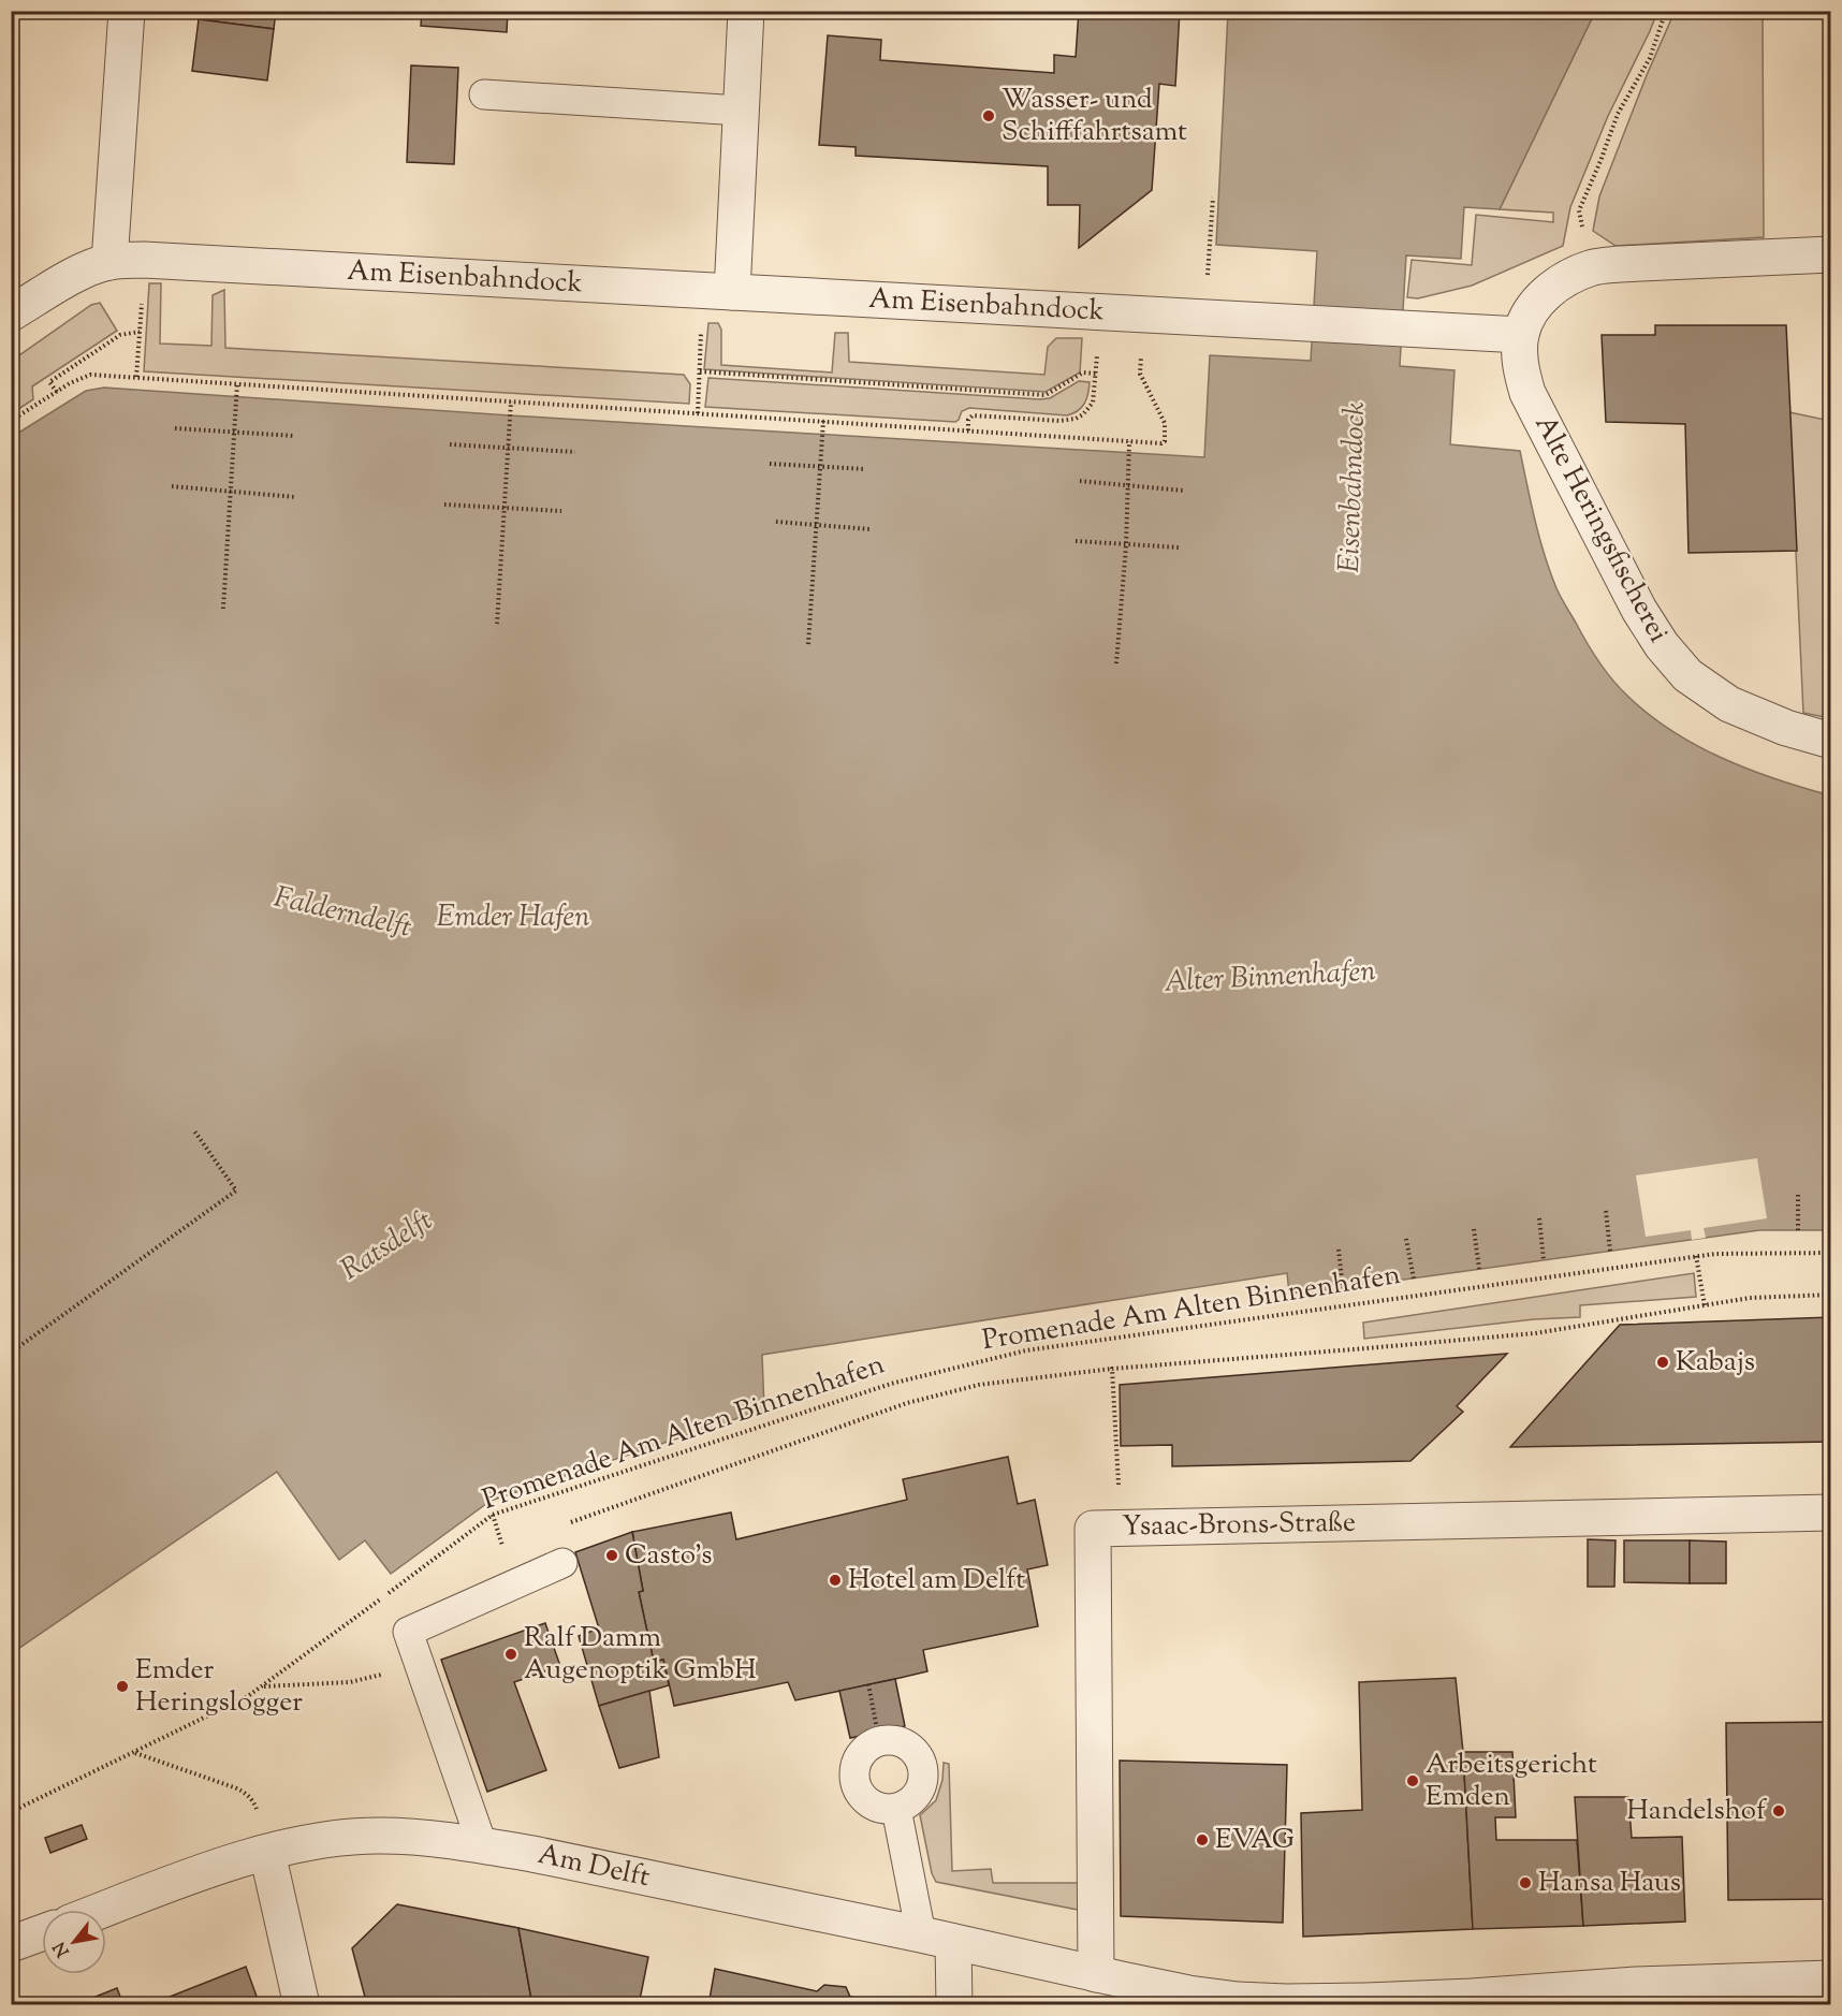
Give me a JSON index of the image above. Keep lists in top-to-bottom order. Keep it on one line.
{"streets":{"street":["Am Eisenbahndock","Alte Heringsfischerei","Ysaac-Brons-Straße","Am Delft"],"path":["Promenade Am Alten Binnenhafen"]},"crossings":[["Am Eisenbahndock","Alte Heringsfischerei"],["Ysaac-Brons-Straße","Am Delft"]],"water":["Eisenbahndock","Falderndelft","Emder Hafen","Alter Binnenhafen","Ratsdelft"],"places":["Wasser- und Schifffahrtsamt","Kabajs","Casto's","Hotel am Delft","Ralf Damm Augenoptik GmbH","Emder Heringslogger","Arbeitsgericht Emden","Handelshof","EVAG","Hansa Haus"],"north":"bottom left"}
